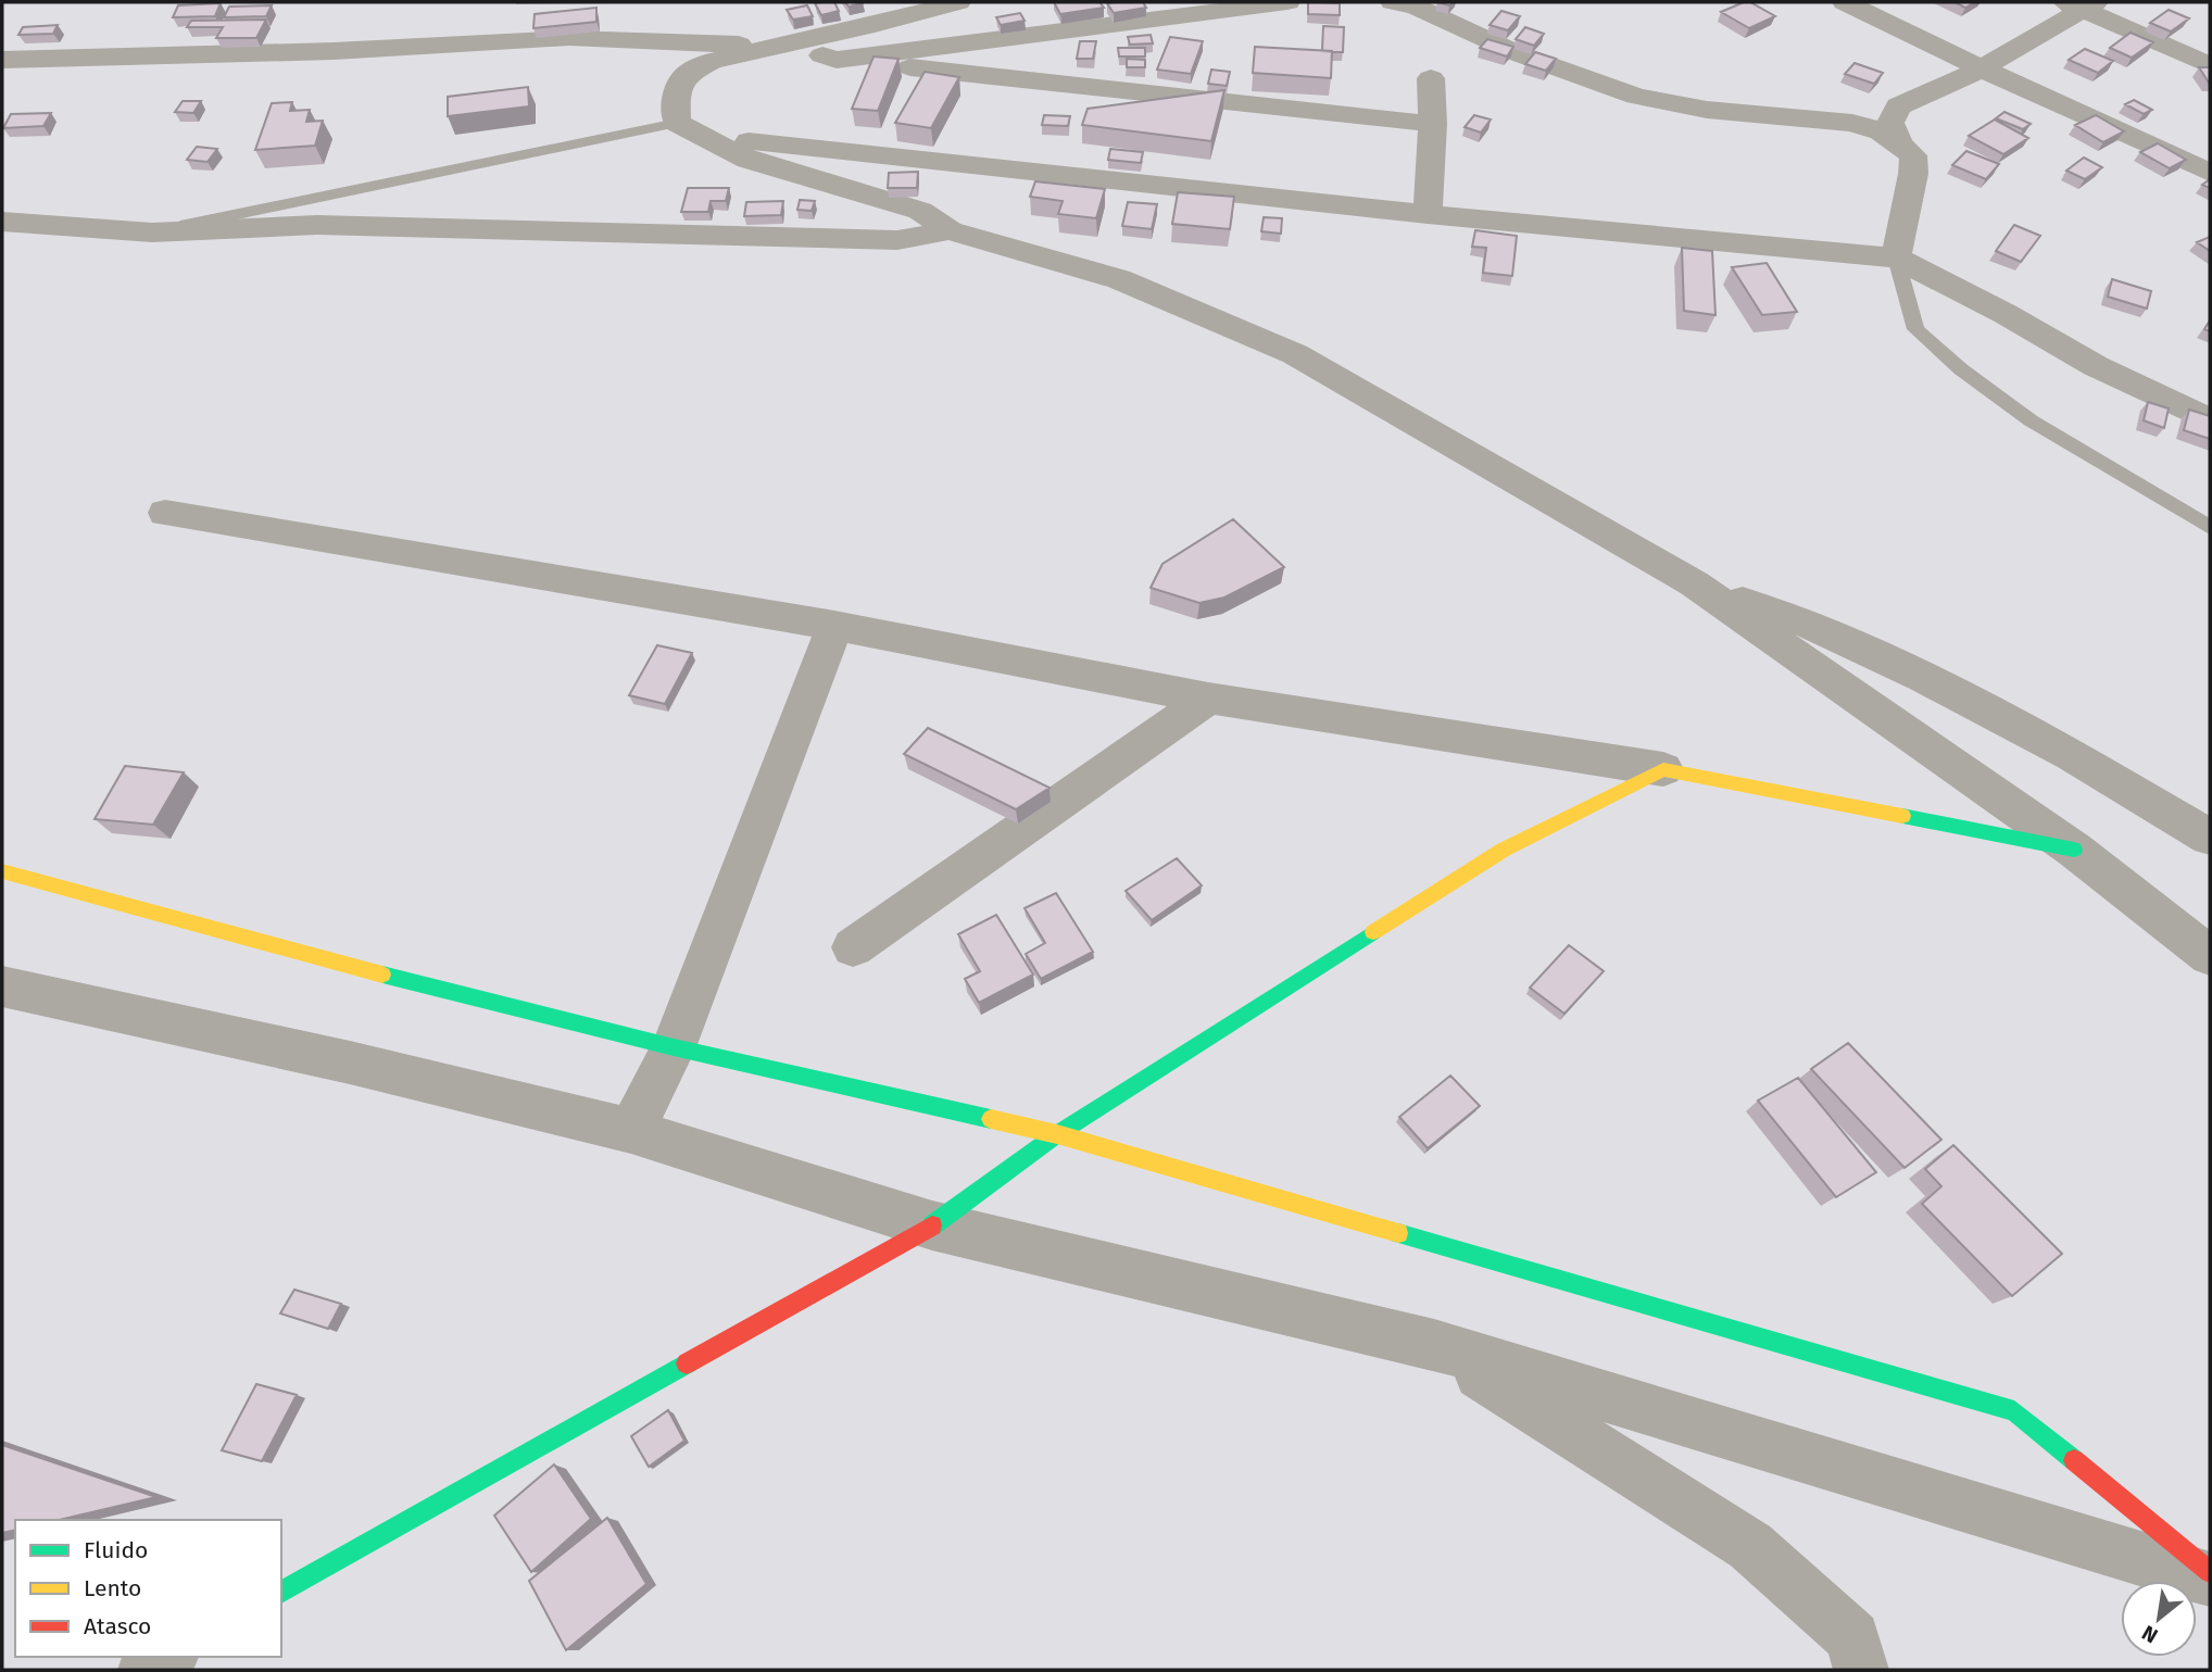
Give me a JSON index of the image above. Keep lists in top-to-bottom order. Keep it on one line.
{"legend":["Fluido","Lento","Atasco"],"north":"bottom left"}
